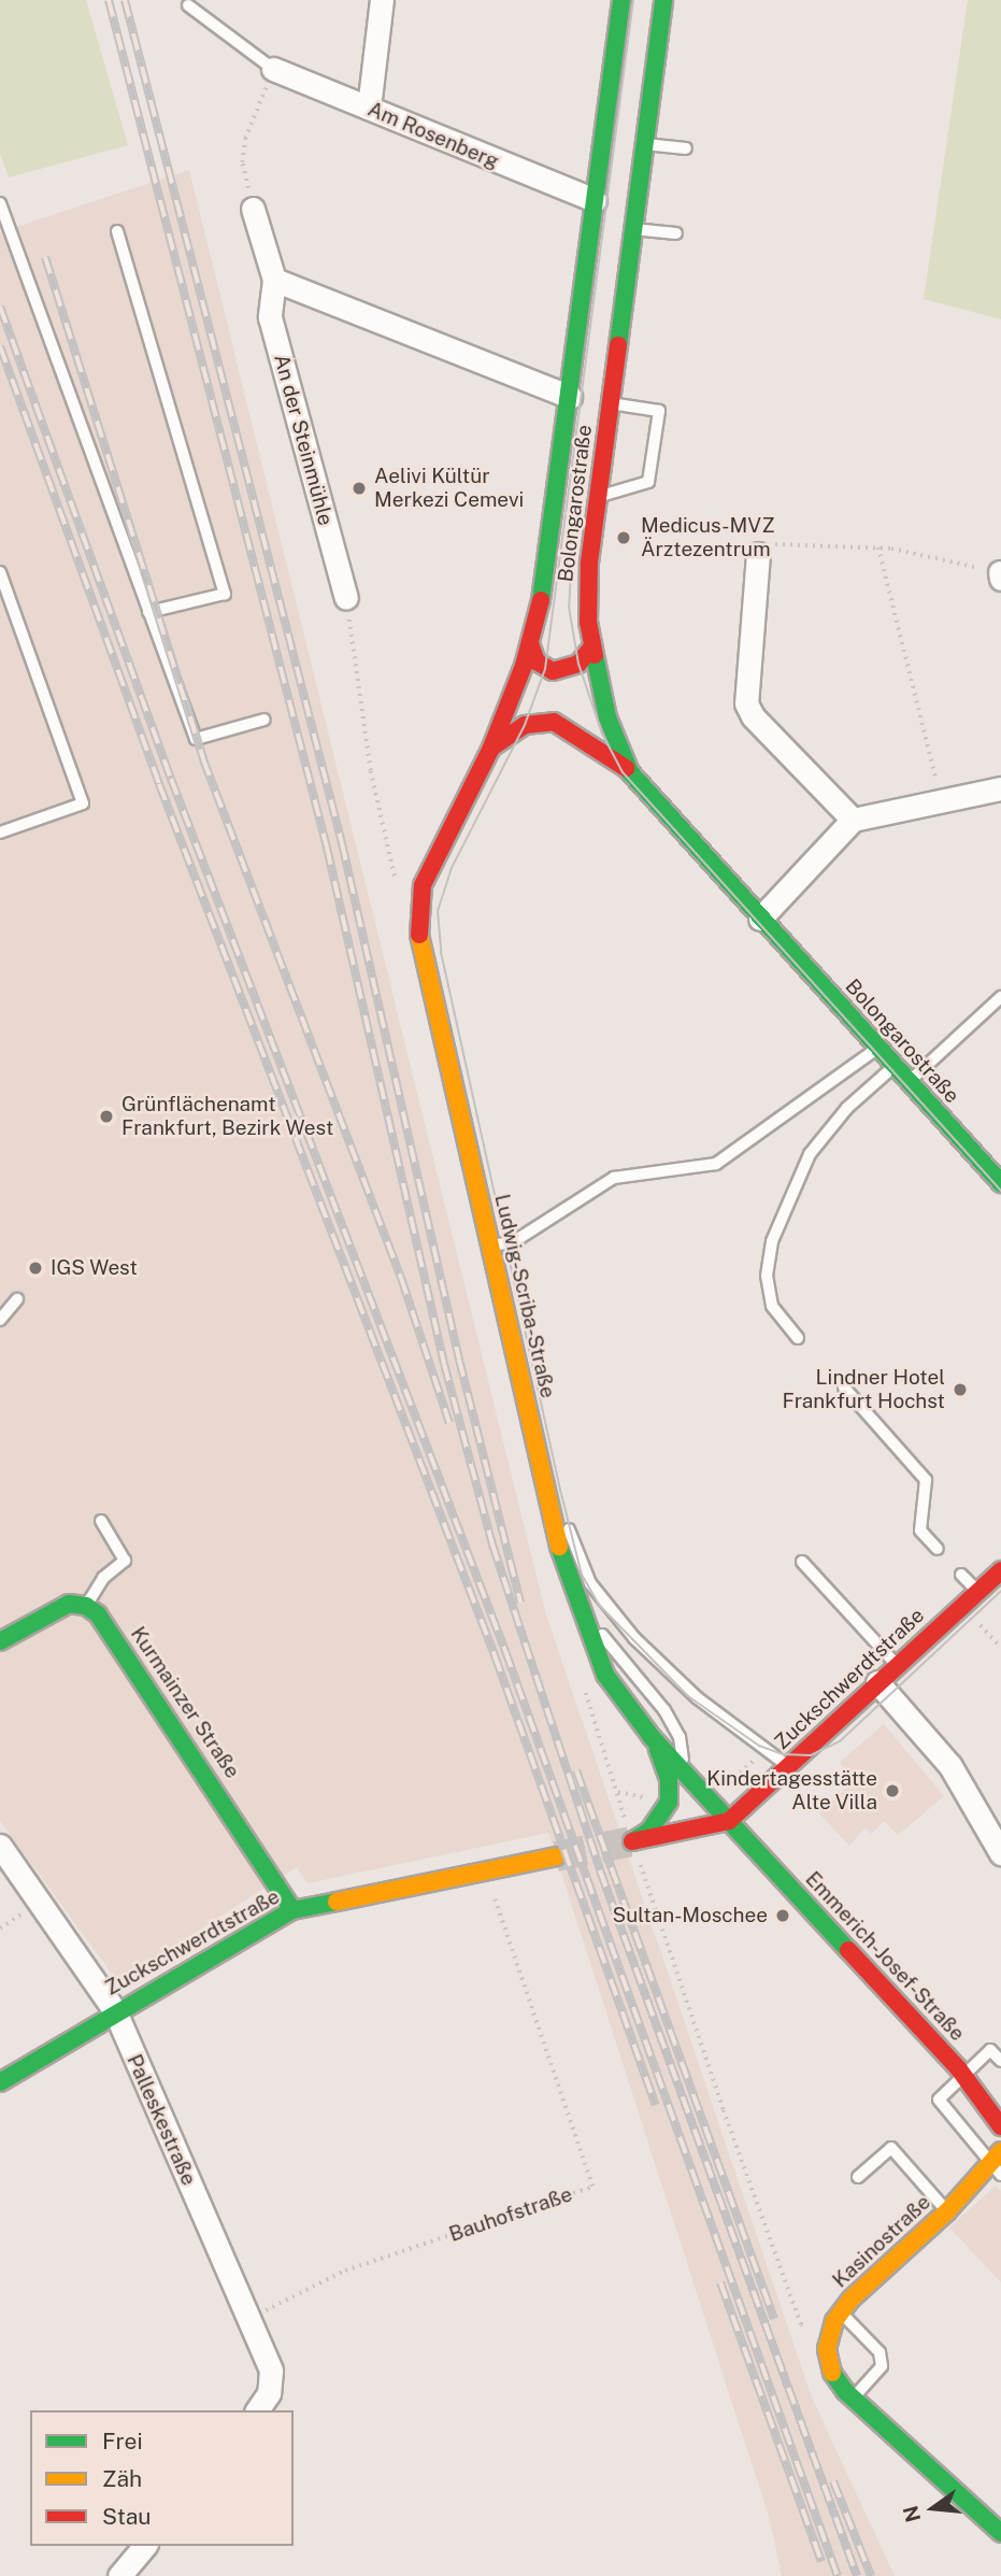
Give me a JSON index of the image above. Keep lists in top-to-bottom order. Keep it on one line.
{"streets":{"main road":["Bolongarostraße","Ludwig-Scriba-Straße","Zuckschwerdtstraße","Kurmainzer Straße","Emmerich-Josef-Straße","Kasinostraße"],"street":["Am Rosenberg","An der Steinmühle","Palleskestraße"],"path":["Bauhofstraße"]},"crossings":[["Am Rosenberg","Bolongarostraße"],["Bolongarostraße","Ludwig-Scriba-Straße"],["Ludwig-Scriba-Straße","Zuckschwerdtstraße"],["Ludwig-Scriba-Straße","Emmerich-Josef-Straße"],["Zuckschwerdtstraße","Kurmainzer Straße"],["Zuckschwerdtstraße","Emmerich-Josef-Straße"],["Zuckschwerdtstraße","Palleskestraße"],["Zuckschwerdtstraße","Bauhofstraße"],["Palleskestraße","Bauhofstraße"]],"places":["Aelivi Kültür Merkezi Cemevi","Medicus-MVZ Ärztezentrum","Grünflächenamt Frankfurt, Bezirk West","IGS West","Lindner Hotel Frankfurt Hochst","Kindertagesstätte Alte Villa","Sultan-Moschee"],"legend":["Frei","Zäh","Stau"],"north":"left"}
